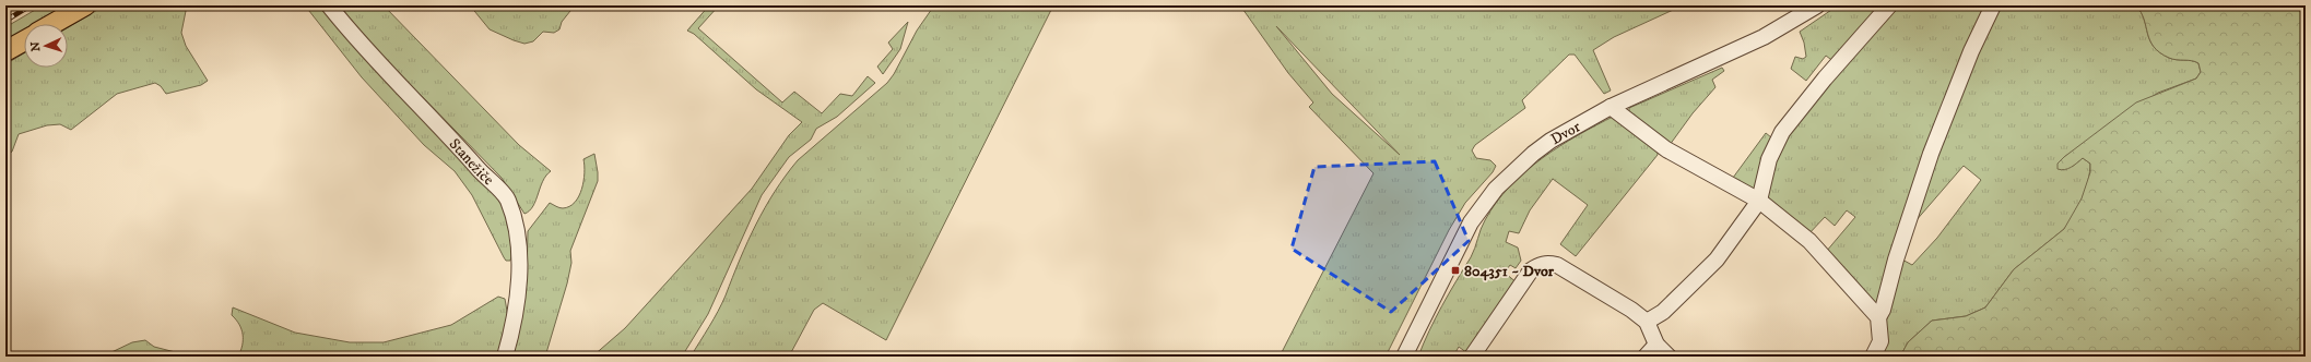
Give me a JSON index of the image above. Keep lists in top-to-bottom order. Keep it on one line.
{"streets":{"street":["Dvor","Stanežiče"]},"places":{"transit":["804351 ~ Dvor"]},"north":"left"}
